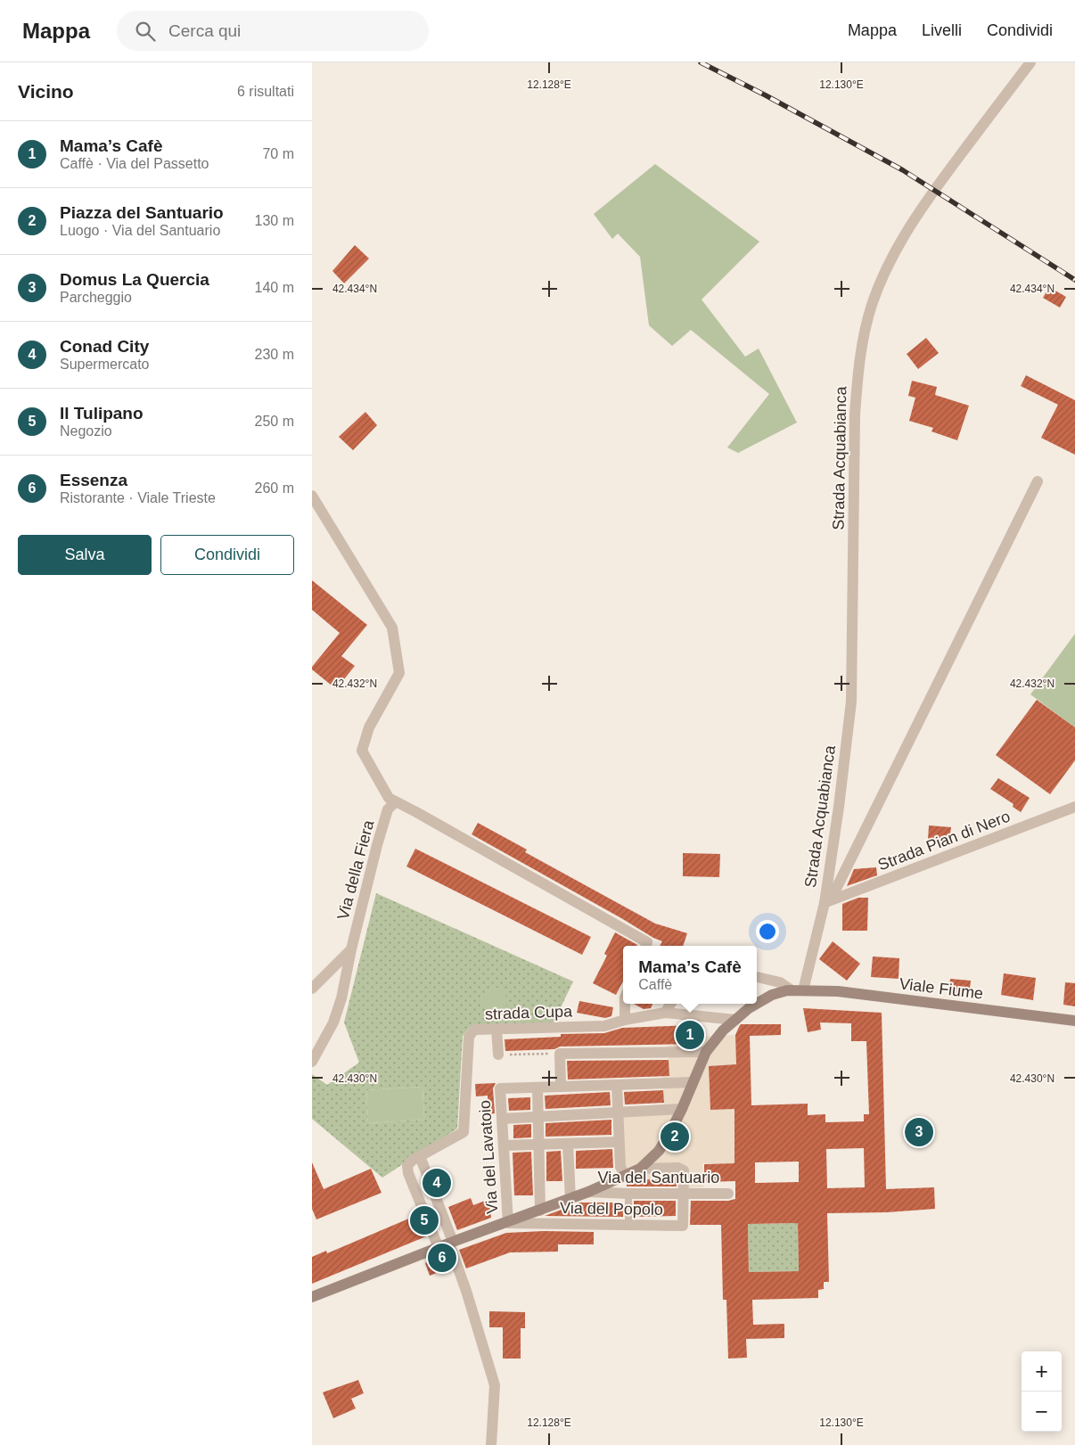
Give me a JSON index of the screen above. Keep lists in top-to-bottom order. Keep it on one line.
{"streets":{"main road":["Viale Fiume","Via del Santuario"],"street":["Strada Acquabianca","Strada Pian di Nero","Via della Fiera","strada Cupa","Via del Lavatoio","Via del Popolo"]},"crossings":[["Strada Acquabianca","Strada Pian di Nero"],["Strada Acquabianca","Viale Fiume"],["Strada Acquabianca","Via del Santuario"],["Viale Fiume","Via del Santuario"],["strada Cupa","Via del Santuario"],["Via del Lavatoio","Via del Santuario"],["Via del Lavatoio","Via del Popolo"],["Via del Santuario","Via del Popolo"]],"page":{"header":"Mappa","search":"Cerca qui","nav":["Mappa","Livelli","Condividi"],"heading":["Vicino","6 risultati"],"list":[{"mark":"1","name":"Mama’s Cafè","note":"Caffè · Via del Passetto","value":"70 m"},{"mark":"2","name":"Piazza del Santuario","note":"Luogo · Via del Santuario","value":"130 m"},{"mark":"3","name":"Domus La Quercia","note":"Parcheggio","value":"140 m"},{"mark":"4","name":"Conad City","note":"Supermercato","value":"230 m"},{"mark":"5","name":"Il Tulipano","note":"Negozio","value":"250 m"},{"mark":"6","name":"Essenza","note":"Ristorante · Viale Trieste","value":"260 m"}],"buttons":["Salva","Condividi"],"popup":["Mama’s Cafè","Caffè"],"pins":["1","3","2","4","5","6"],"map_buttons":["+","−"]},"coordinates":["12.128°E","12.130°E","42.434°N","42.432°N","42.430°N"]}
